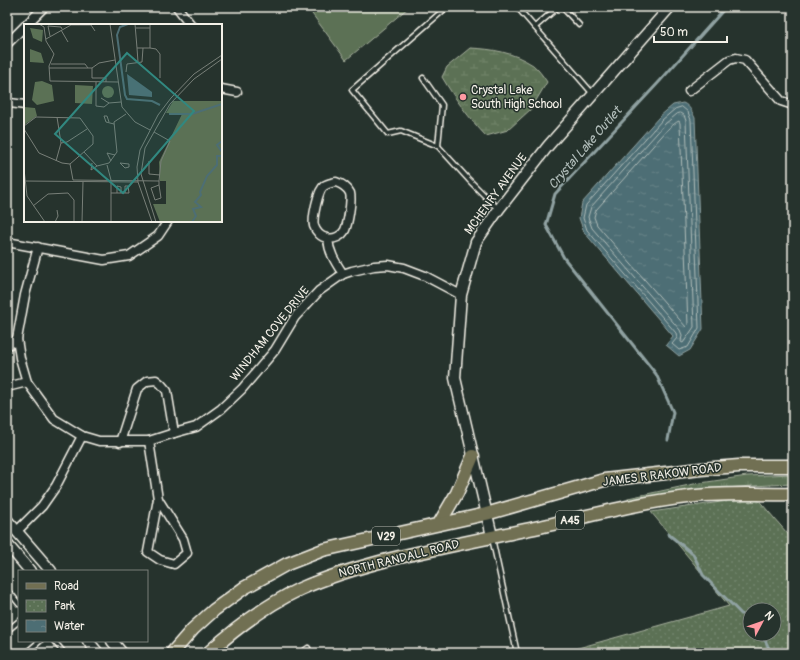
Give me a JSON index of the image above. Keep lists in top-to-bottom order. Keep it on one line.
{"streets":{"main road":["JAMES R RAKOW ROAD","A45","V29","NORTH RANDALL ROAD"],"street":["MCHENRY AVENUE","WINDHAM COVE DRIVE"]},"crossings":[["MCHENRY AVENUE","WINDHAM COVE DRIVE"],["MCHENRY AVENUE","JAMES R RAKOW ROAD"],["MCHENRY AVENUE","NORTH RANDALL ROAD"],["JAMES R RAKOW ROAD","NORTH RANDALL ROAD"]],"water":["Crystal Lake Outlet"],"places":["Crystal Lake South High School"],"legend":["Road","Park","Water"],"scale_bar":"50 m","north":"top right"}
